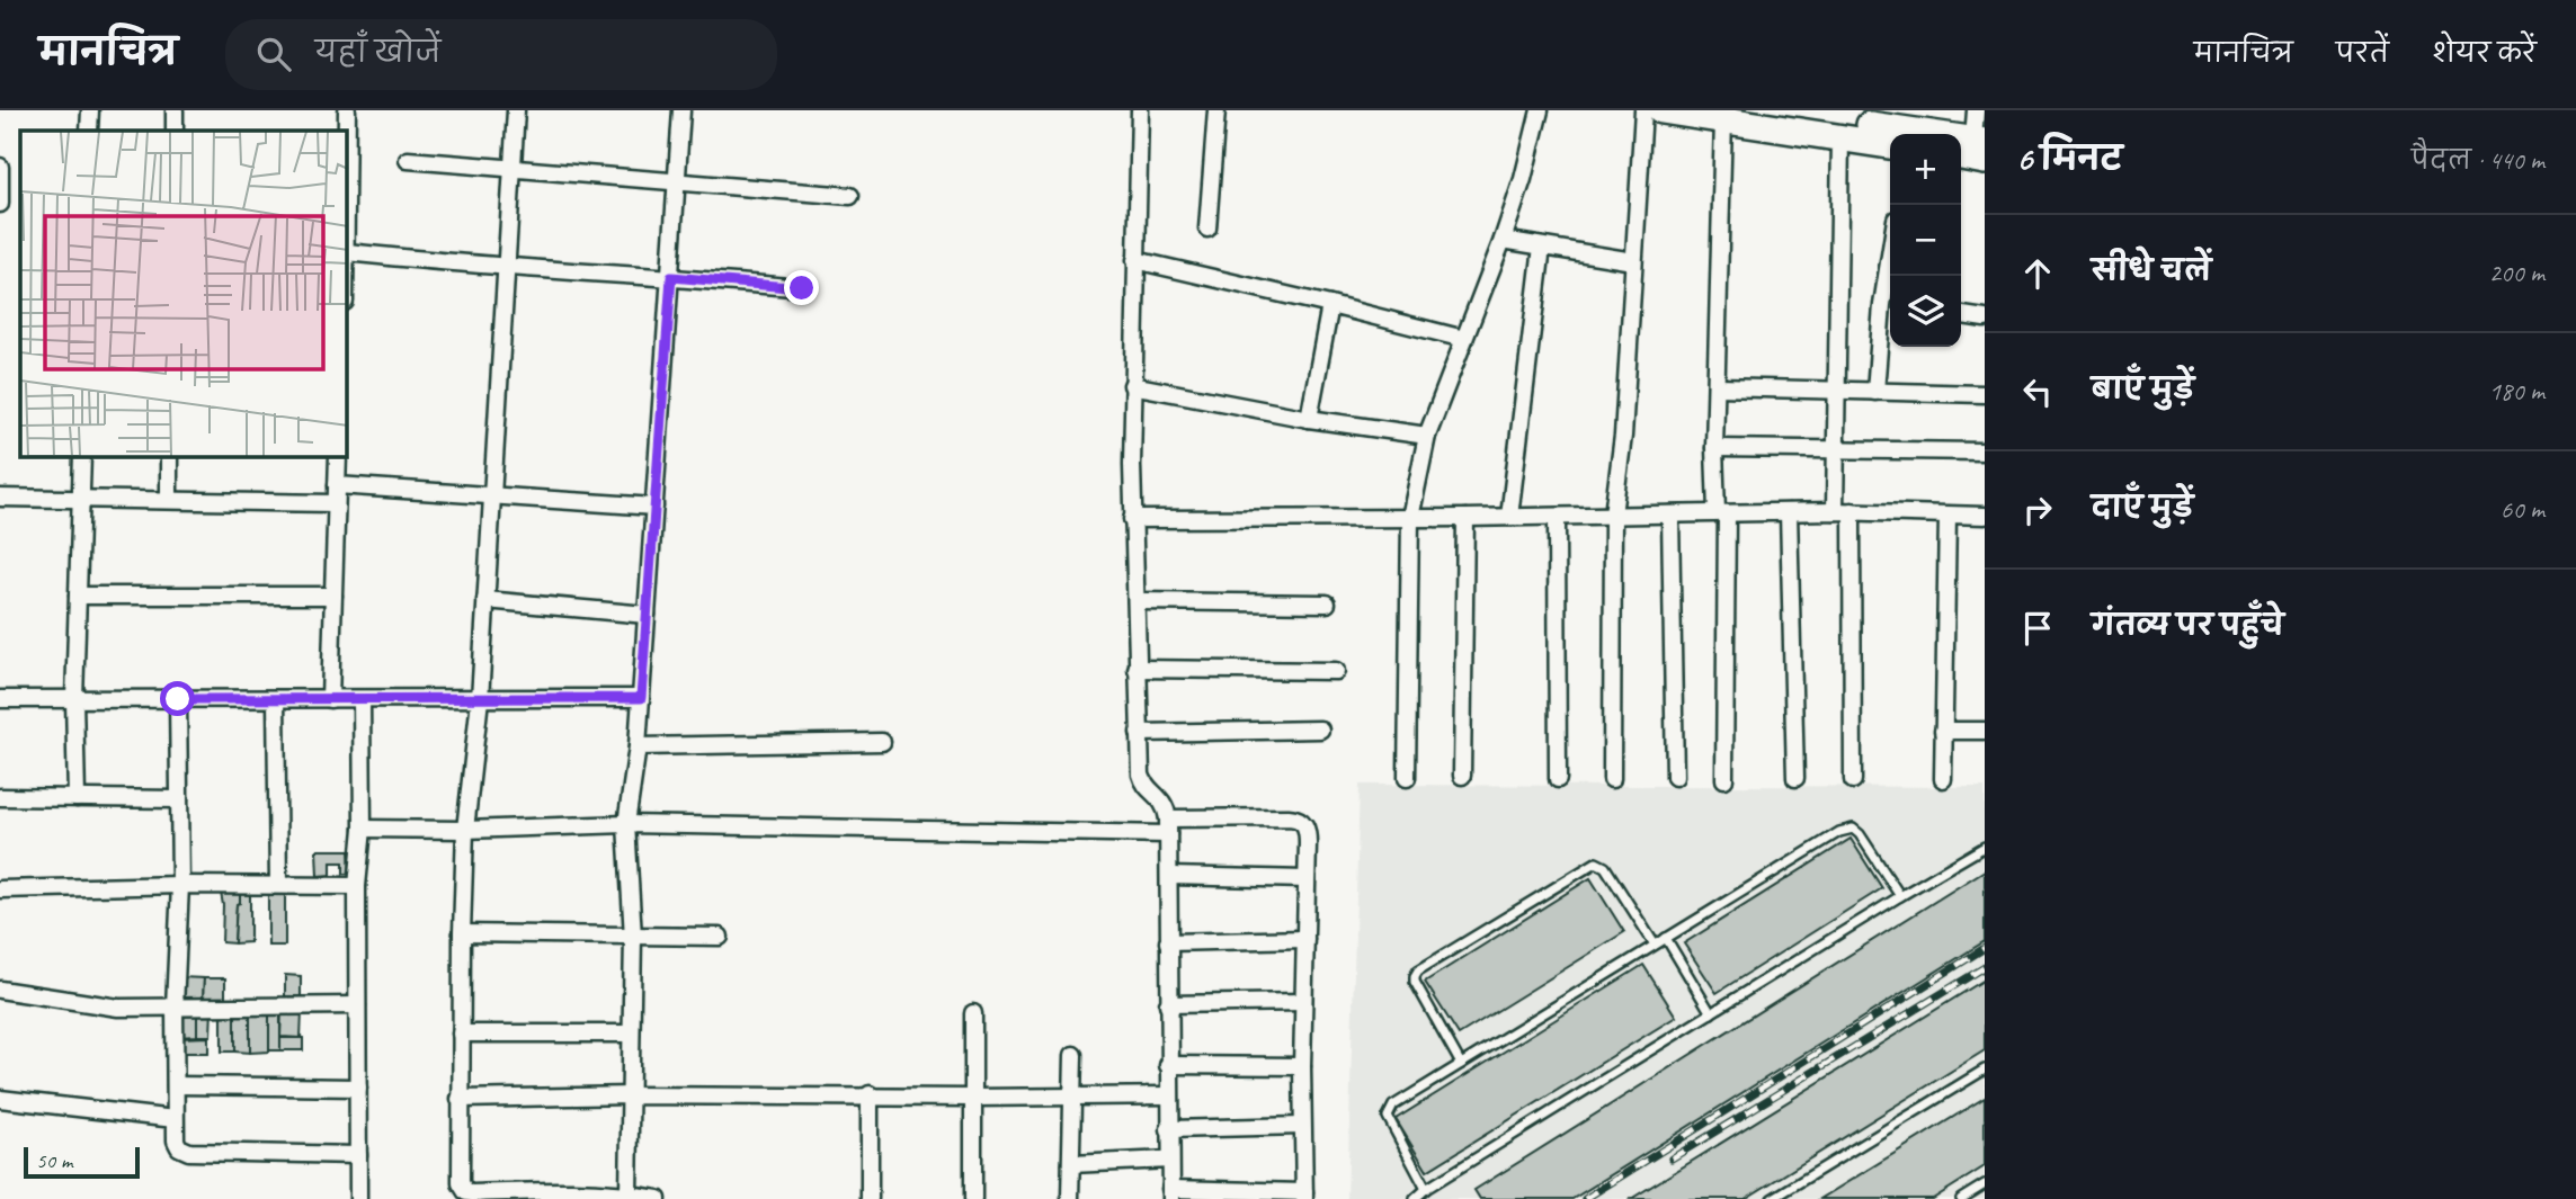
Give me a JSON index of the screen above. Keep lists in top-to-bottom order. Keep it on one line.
{"scale_bar":"50 m","page":{"header":"मानचित्र","search":"यहाँ खोजें","nav":["मानचित्र","परतें","शेयर करें"],"heading":["6 मिनट","पैदल · 440 m"],"map_buttons":["+","−"],"list":[["सीधे चलें","200 m"],["बाएँ मुड़ें","180 m"],["दाएँ मुड़ें","60 m"],"गंतव्य पर पहुँचे"],"scale":"50 m"}}
